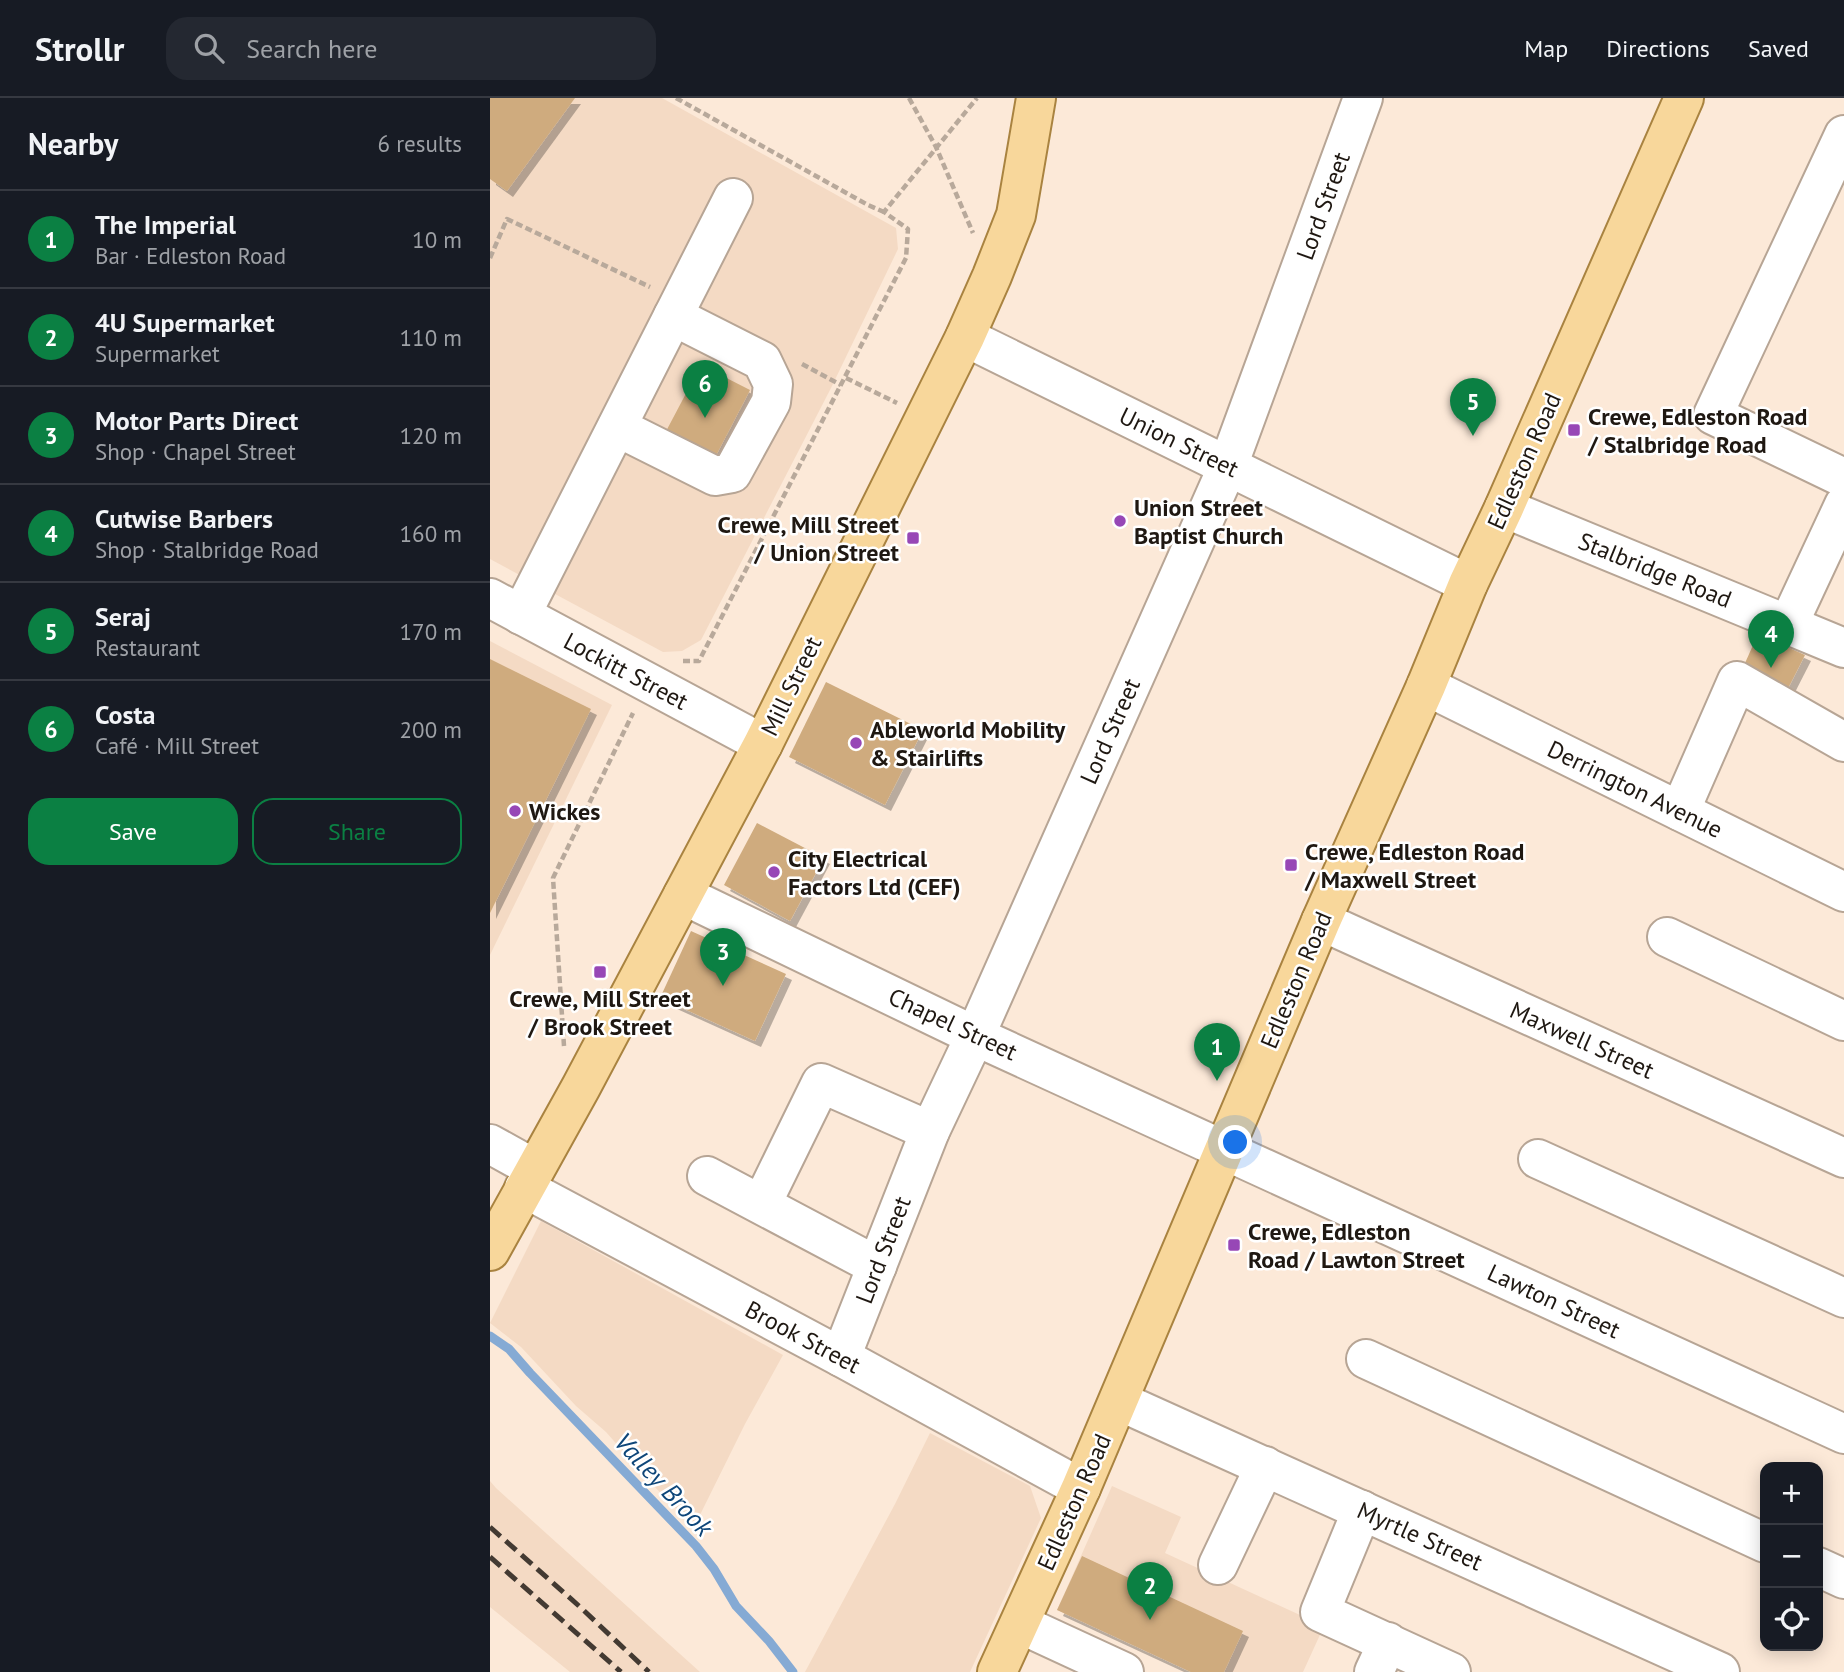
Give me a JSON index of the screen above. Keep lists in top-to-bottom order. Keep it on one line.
{"streets":{"main road":["Edleston Road","Mill Street"],"street":["Lord Street","Union Street","Stalbridge Road","Lockitt Street","Derrington Avenue","Chapel Street","Maxwell Street","Lawton Street","Brook Street","Myrtle Street"]},"crossings":[["Lord Street","Union Street"],["Lord Street","Chapel Street"],["Lord Street","Brook Street"],["Union Street","Edleston Road"],["Union Street","Mill Street"],["Edleston Road","Stalbridge Road"],["Edleston Road","Derrington Avenue"],["Edleston Road","Chapel Street"],["Edleston Road","Maxwell Street"],["Edleston Road","Lawton Street"],["Edleston Road","Brook Street"],["Edleston Road","Myrtle Street"],["Lockitt Street","Mill Street"],["Mill Street","Chapel Street"],["Mill Street","Brook Street"],["Chapel Street","Lawton Street"]],"water":["Valley Brook"],"places":{"transit":["Crewe, Edleston Road / Stalbridge Road","Crewe, Mill Street / Union Street","Crewe, Edleston Road / Maxwell Street","Crewe, Mill Street / Brook Street","Crewe, Edleston Road / Lawton Street"],"other":["Union Street Baptist Church","Ableworld Mobility & Stairlifts","Wickes","City Electrical Factors Ltd (CEF)"]},"page":{"header":"Strollr","search":"Search here","nav":["Map","Directions","Saved"],"heading":["Nearby","6 results"],"list":[{"mark":"1","name":"The Imperial","note":"Bar · Edleston Road","value":"10 m"},{"mark":"2","name":"4U Supermarket","note":"Supermarket","value":"110 m"},{"mark":"3","name":"Motor Parts Direct","note":"Shop · Chapel Street","value":"120 m"},{"mark":"4","name":"Cutwise Barbers","note":"Shop · Stalbridge Road","value":"160 m"},{"mark":"5","name":"Seraj","note":"Restaurant","value":"170 m"},{"mark":"6","name":"Costa","note":"Café · Mill Street","value":"200 m"}],"pins":["6","5","4","3","1","2"],"buttons":["Save","Share"],"map_buttons":["+","−"]}}
